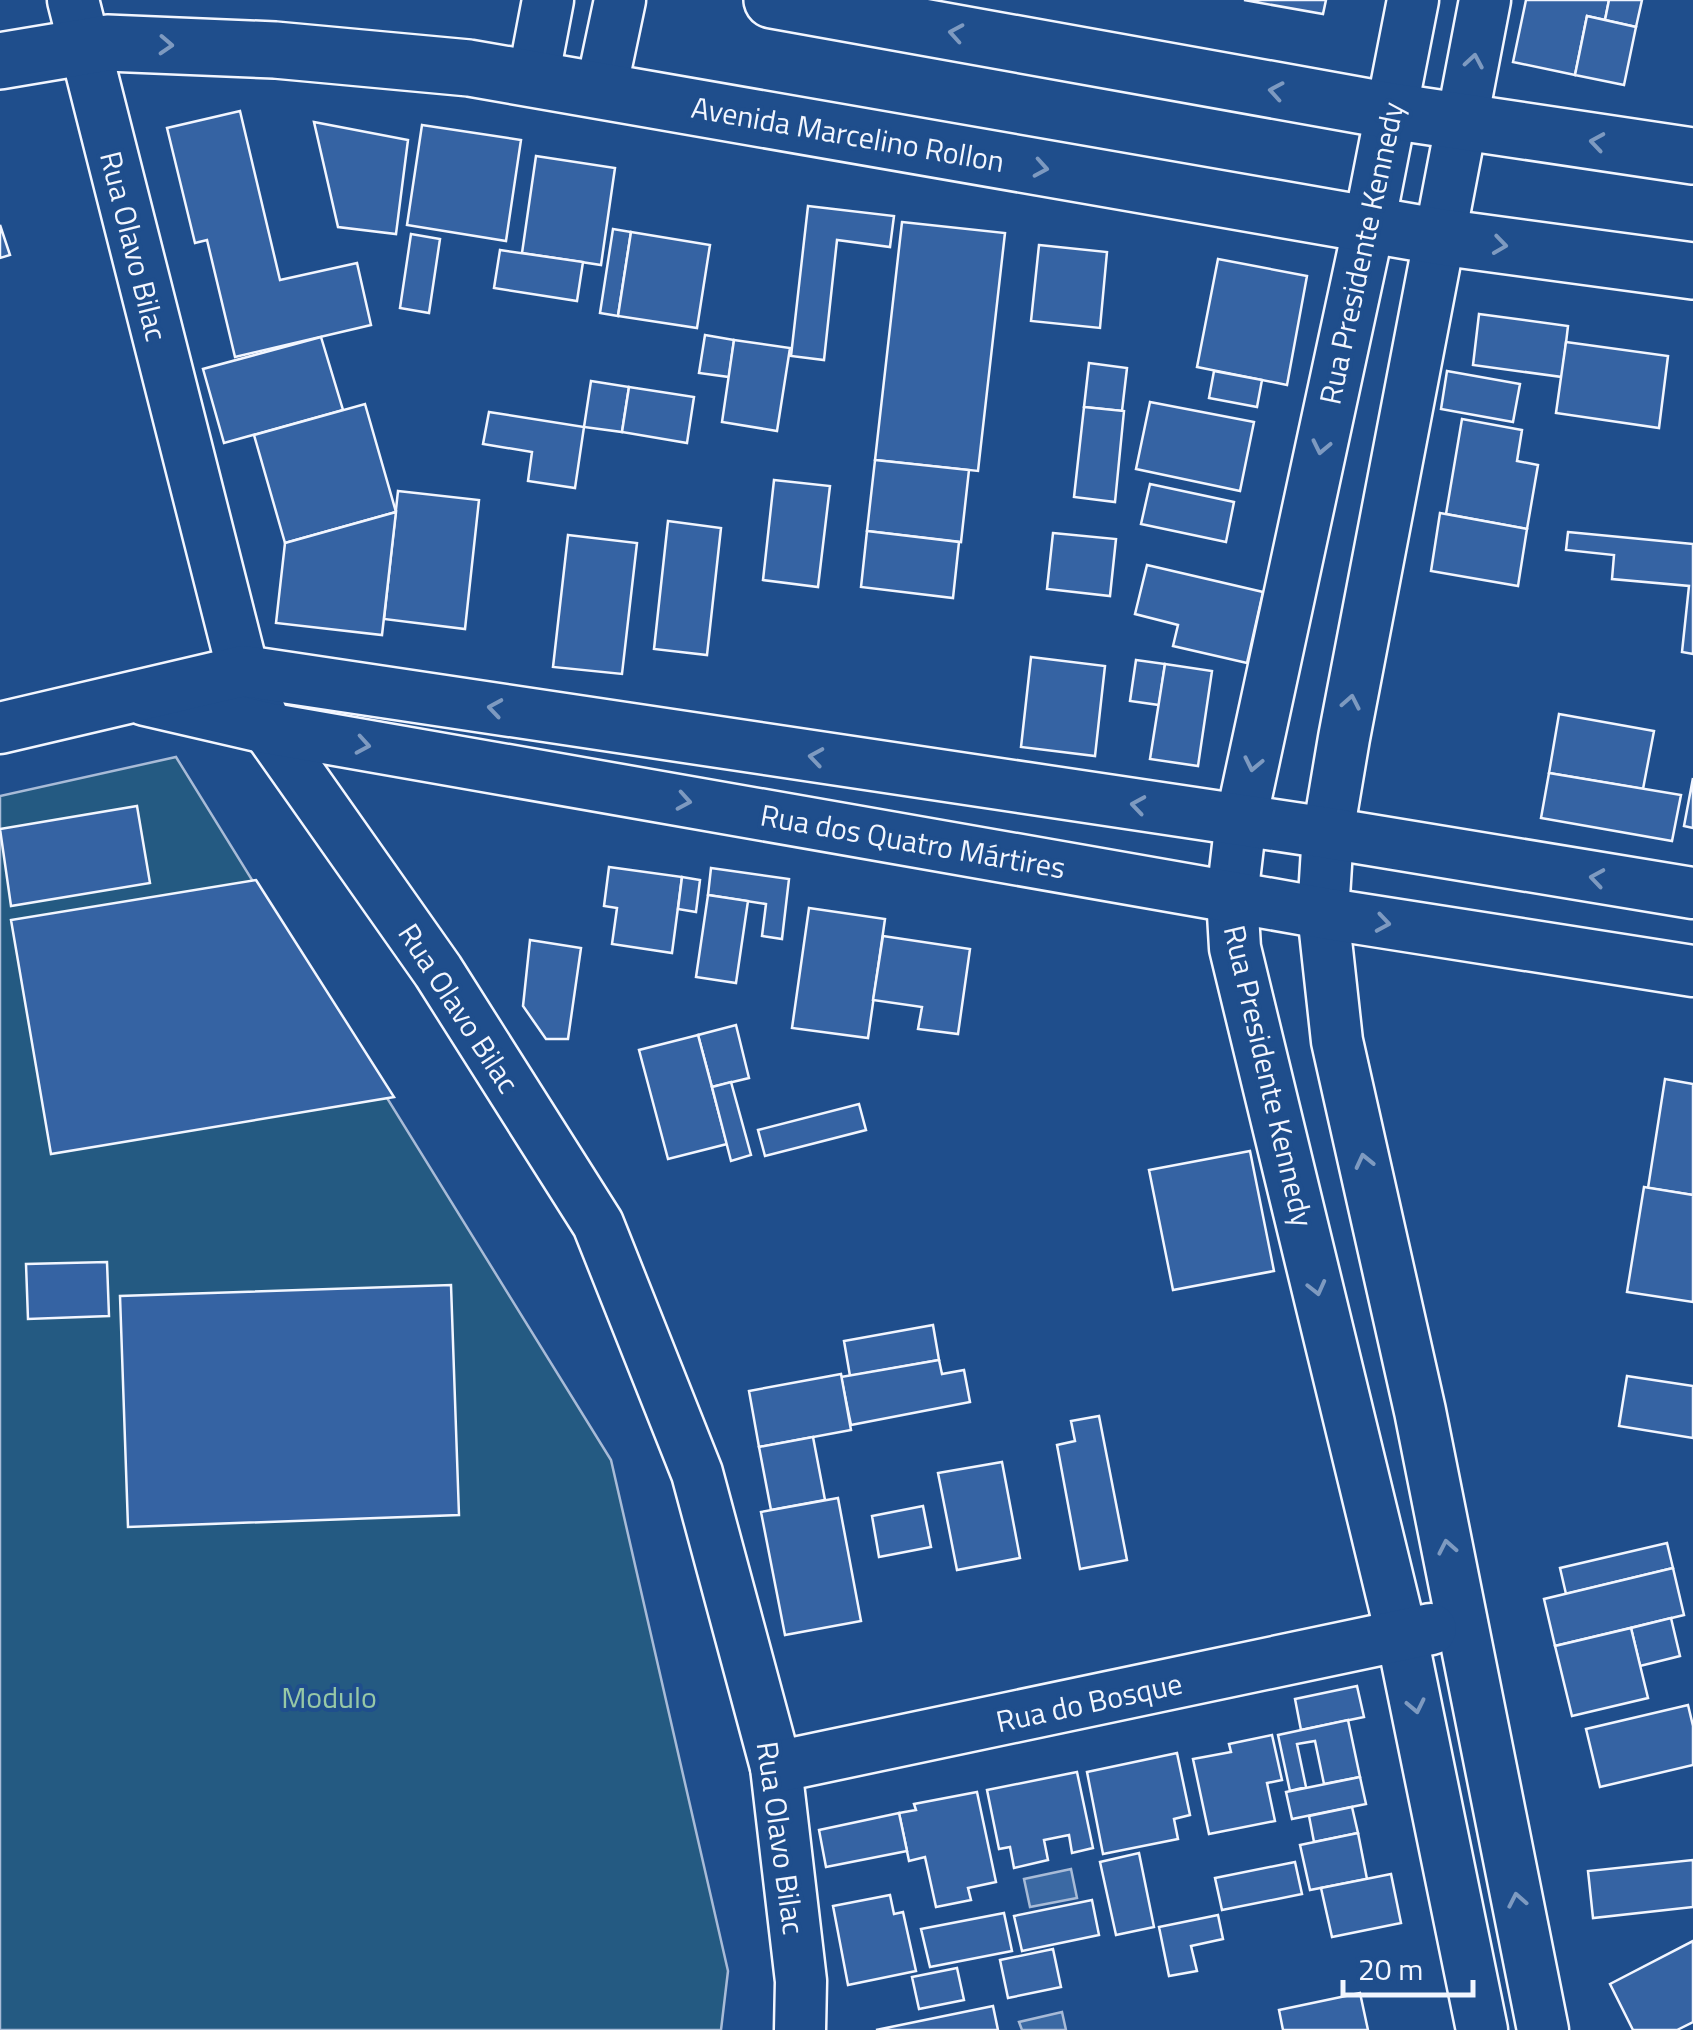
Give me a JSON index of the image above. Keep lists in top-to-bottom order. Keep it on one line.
{"streets":{"main road":["Avenida Marcelino Rollon"],"street":["Rua Olavo Bilac","Rua Presidente Kennedy","Rua dos Quatro Mártires","Rua do Bosque"]},"crossings":[["Avenida Marcelino Rollon","Rua Olavo Bilac"],["Avenida Marcelino Rollon","Rua Presidente Kennedy"],["Rua Olavo Bilac","Rua dos Quatro Mártires"],["Rua Olavo Bilac","Rua do Bosque"],["Rua Presidente Kennedy","Rua dos Quatro Mártires"],["Rua Presidente Kennedy","Rua do Bosque"]],"parks":["Modulo"],"scale_bar":"20 m"}
